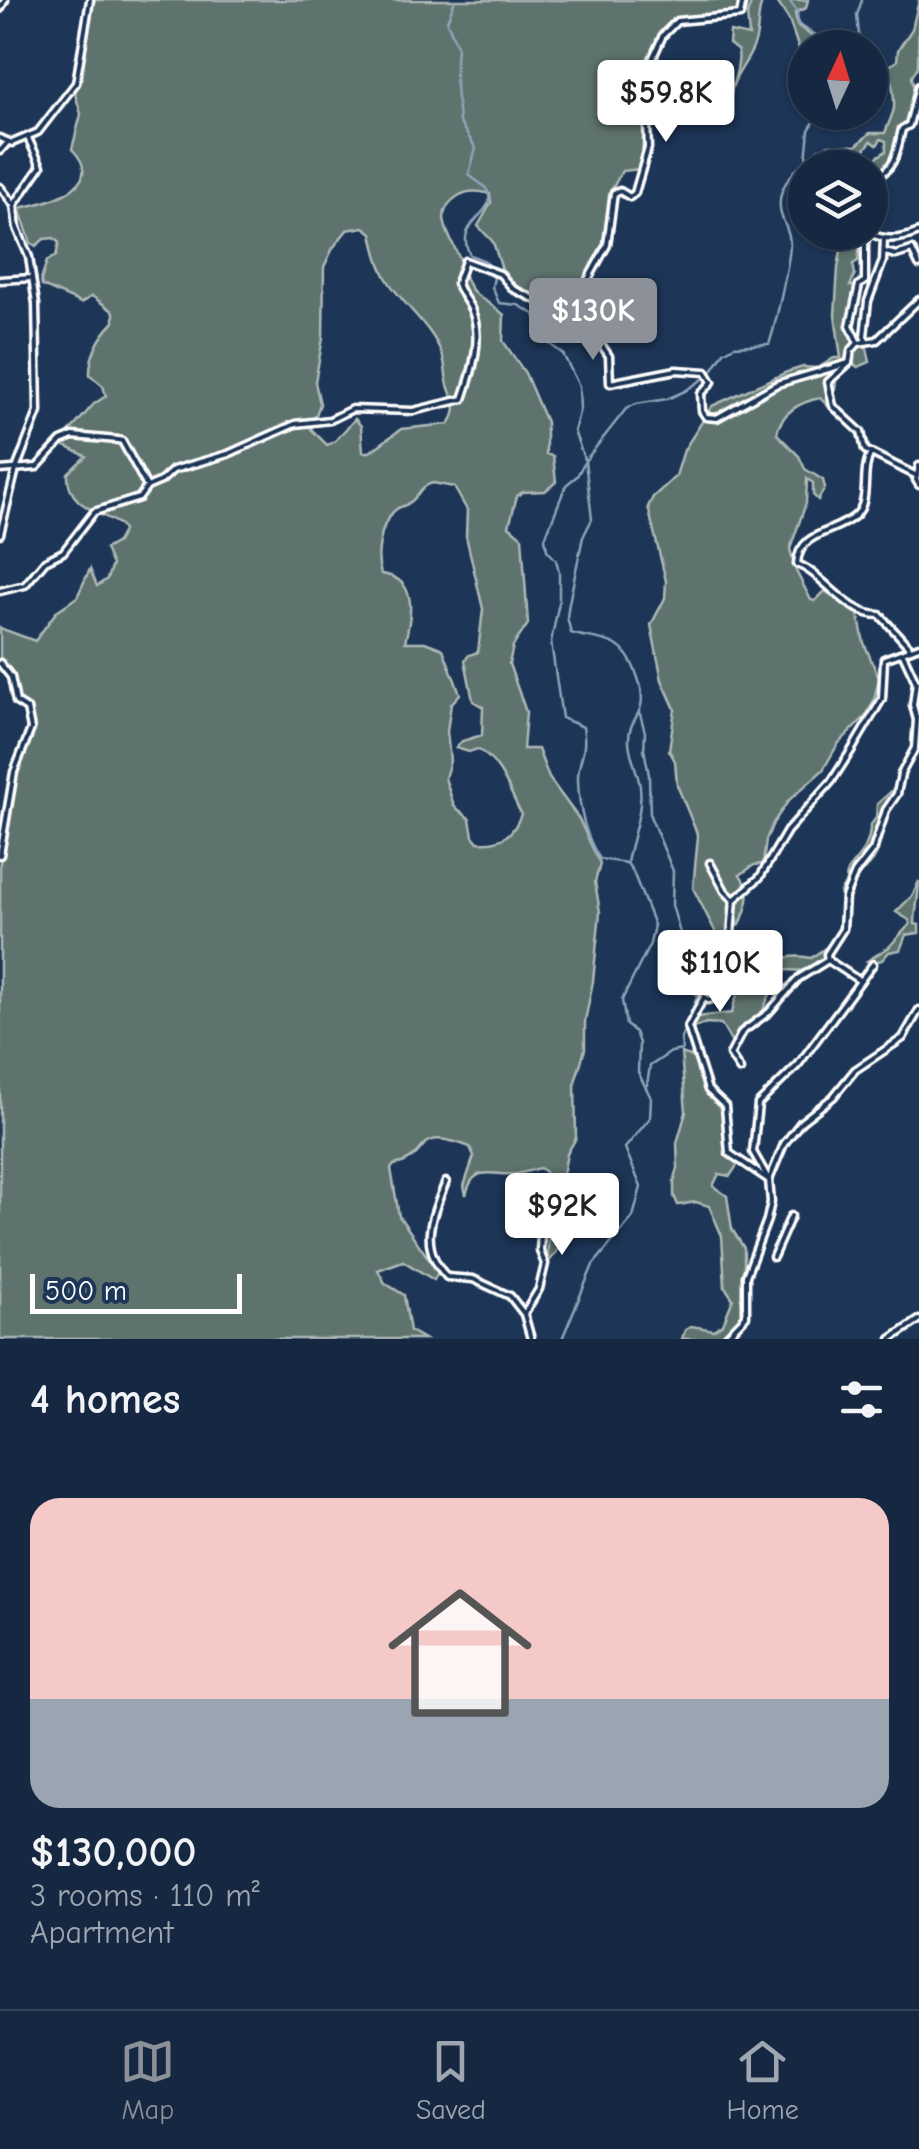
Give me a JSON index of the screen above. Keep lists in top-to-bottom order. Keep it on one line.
{"scale_bar":"500 m","north":"top","page":{"price":["$59.8K","$130K","$110K","$92K"],"scale":"500 m","heading":"4 homes","list":[{"name":"$130,000","note":"3 rooms · 110 m² · Apartment"}],"tabs":["Map","Saved","Home"]}}
